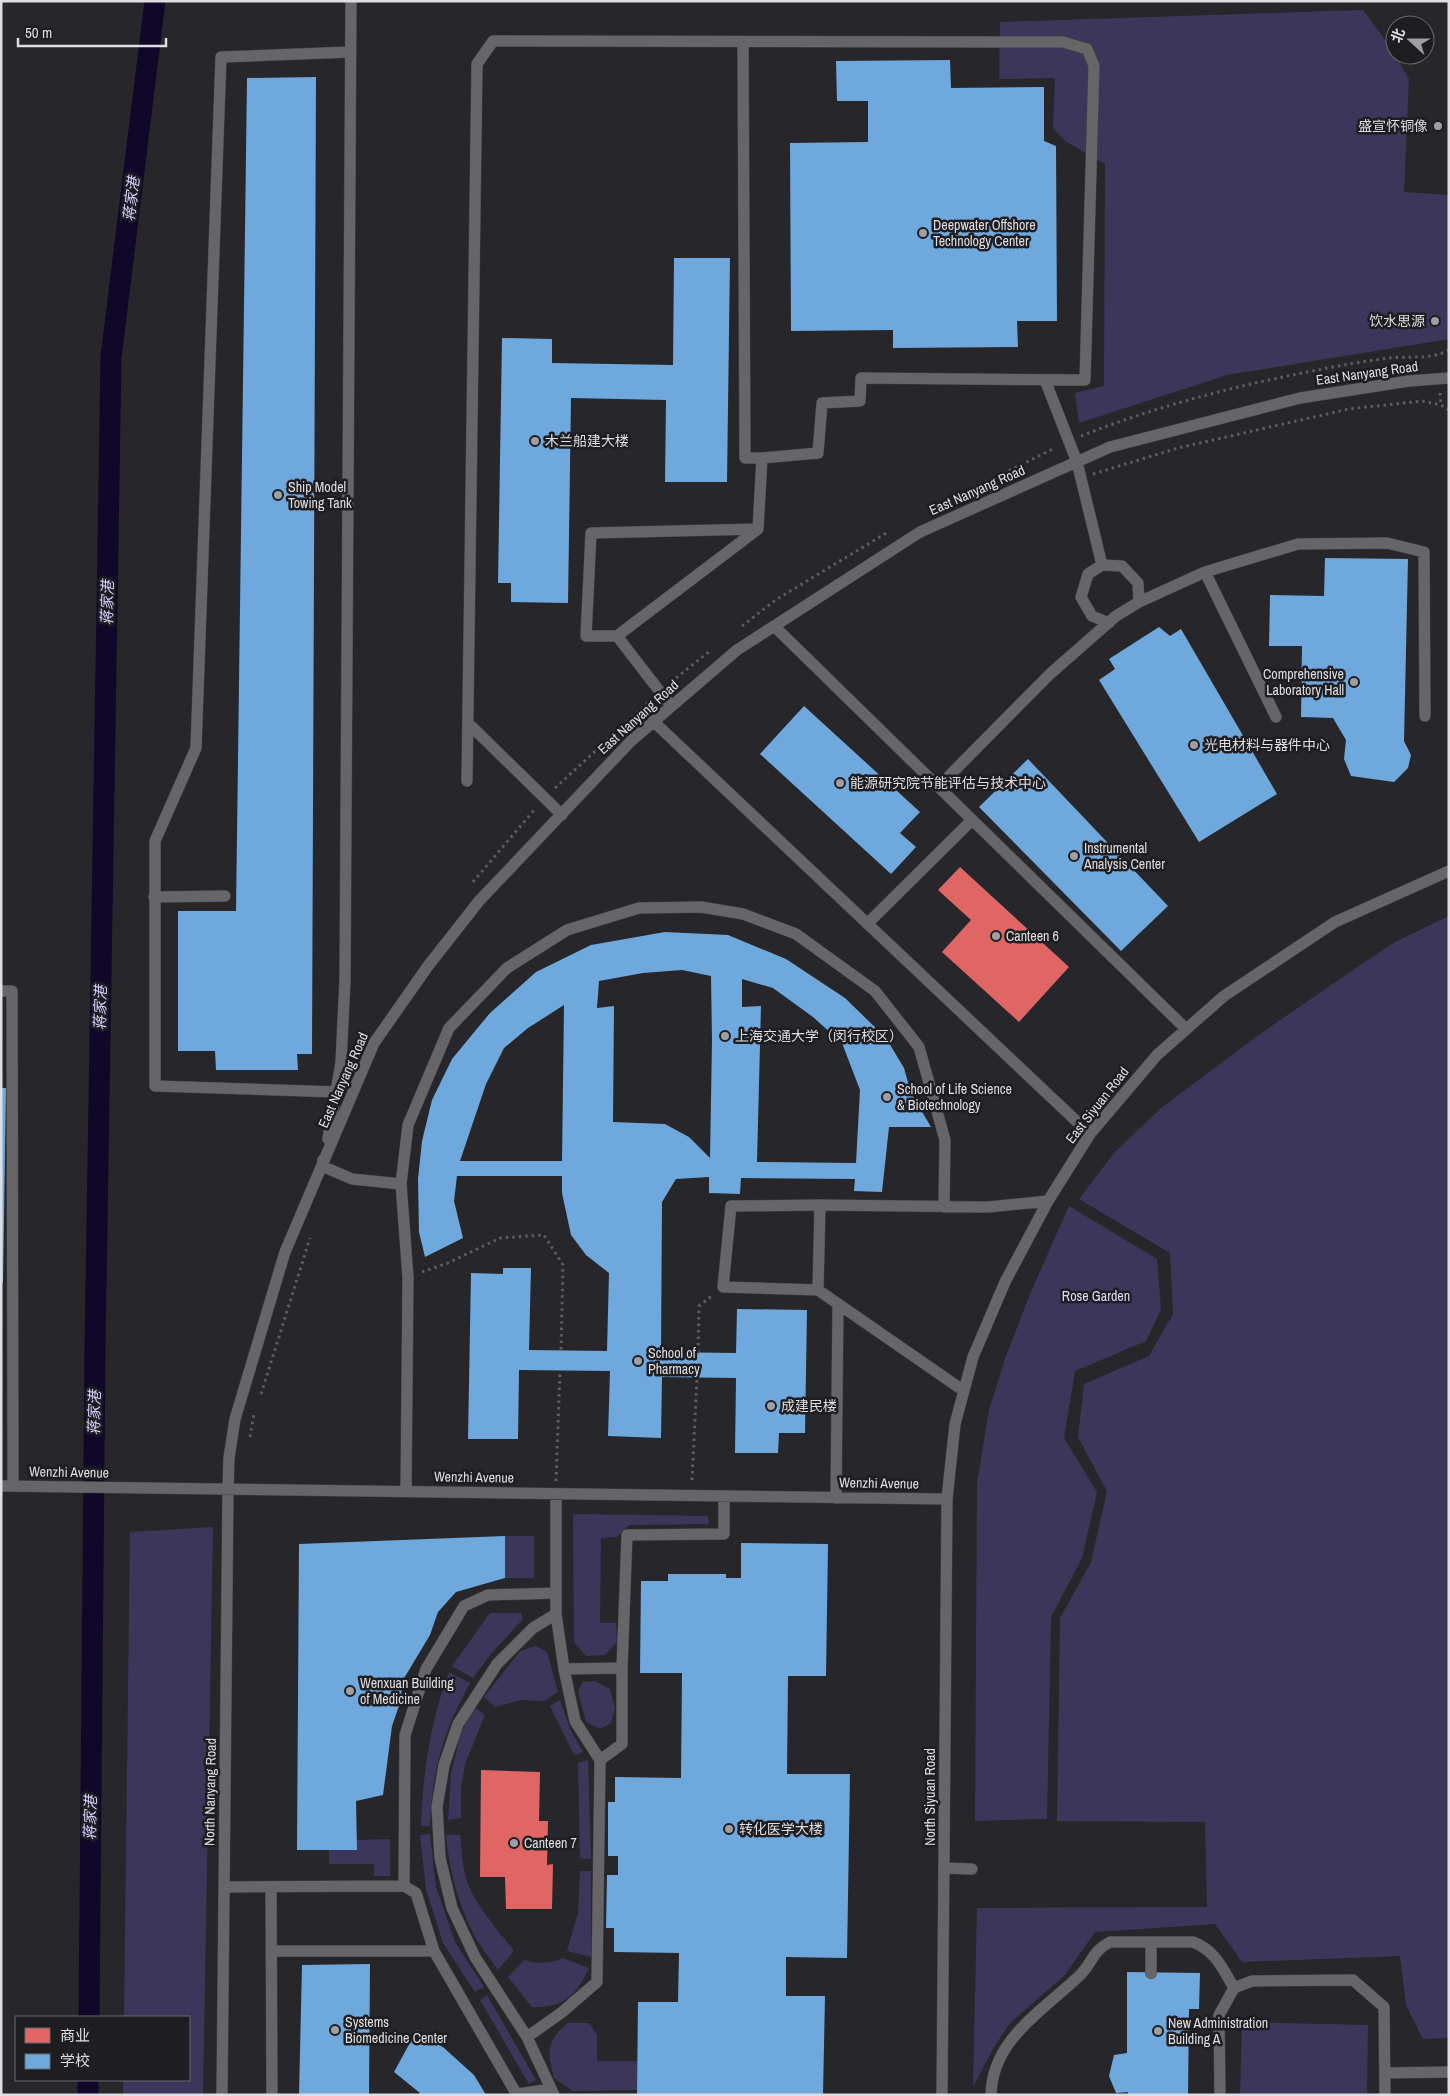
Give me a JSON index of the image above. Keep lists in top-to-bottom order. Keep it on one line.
{"streets":{"lane":["East Nanyang Road","East Siyuan Road","Wenzhi Avenue","North Nanyang Road","North Siyuan Road"]},"crossings":[["East Nanyang Road","Wenzhi Avenue"],["East Nanyang Road","North Nanyang Road"],["East Siyuan Road","Wenzhi Avenue"],["East Siyuan Road","North Siyuan Road"],["Wenzhi Avenue","North Nanyang Road"],["Wenzhi Avenue","North Siyuan Road"]],"water":["蒋家港"],"parks":["Rose Garden"],"places":["盛宣怀铜像","Deepwater Offshore Technology Center","饮水思源","木兰船建大楼","Ship Model Towing Tank","Comprehensive Laboratory Hall","光电材料与器件中心","能源研究院节能评估与技术中心","Instrumental Analysis Center","Canteen 6","上海交通大学（闵行校区）","School of Life Science & Biotechnology","School of Pharmacy","成建民楼","Wenxuan Building of Medicine","转化医学大楼","Canteen 7","Systems Biomedicine Center","New Administration Building A"],"legend":["商业","学校"],"scale_bar":"50 m","north":"left"}
